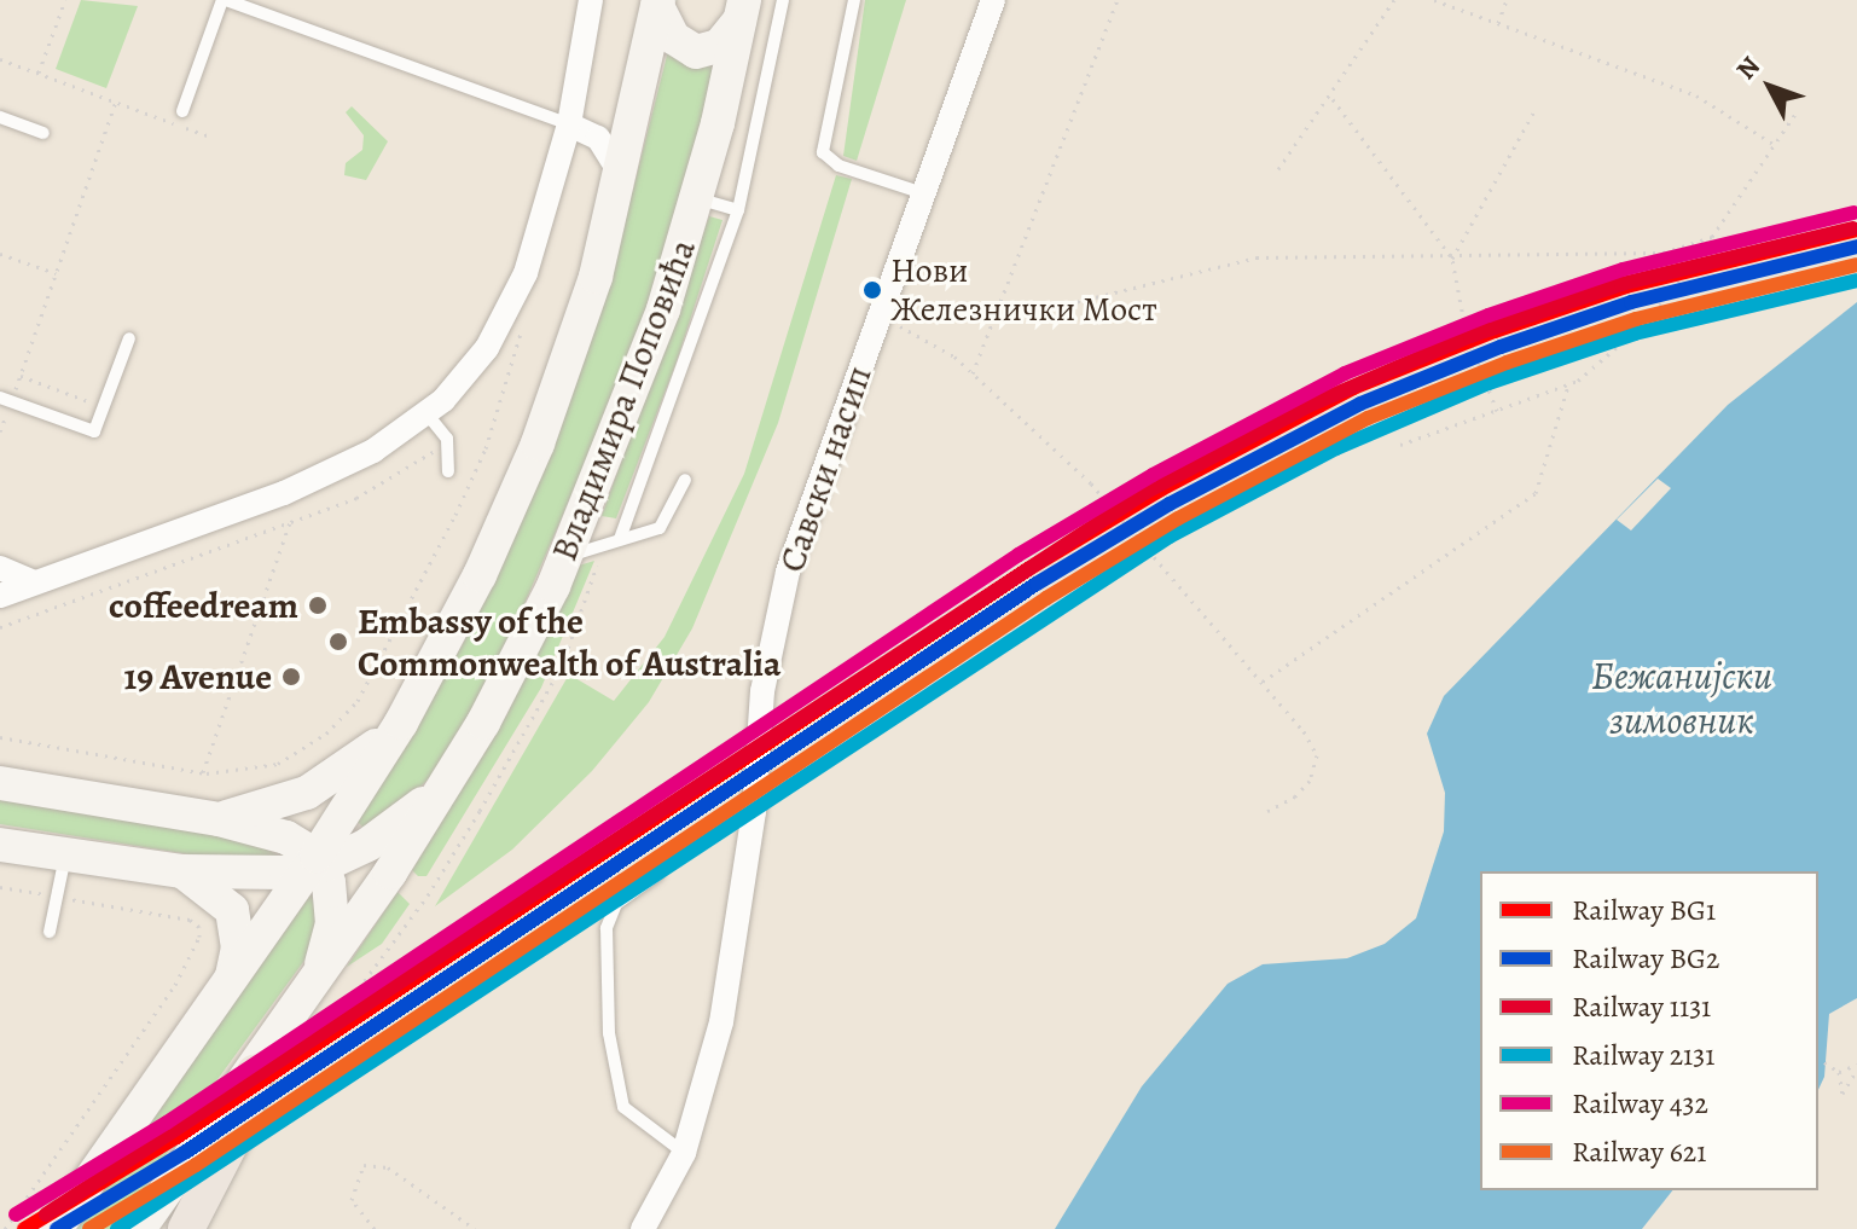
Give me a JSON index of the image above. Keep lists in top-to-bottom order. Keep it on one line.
{"streets":{"main road":["Владимира Поповића"],"street":["Савски насип"]},"water":["Бежанијски зимовник"],"places":["Нови Железнички Мост","coffeedream","Embassy of the Commonwealth of Australia","19 Avenue"],"lines":["rail line 432","rail line 1131","rail line BG1","rail line BG2","rail line 621","rail line 2131"],"legend":["Railway BG1","Railway BG2","Railway 1131","Railway 2131","Railway 432","Railway 621"],"north":"top left"}
